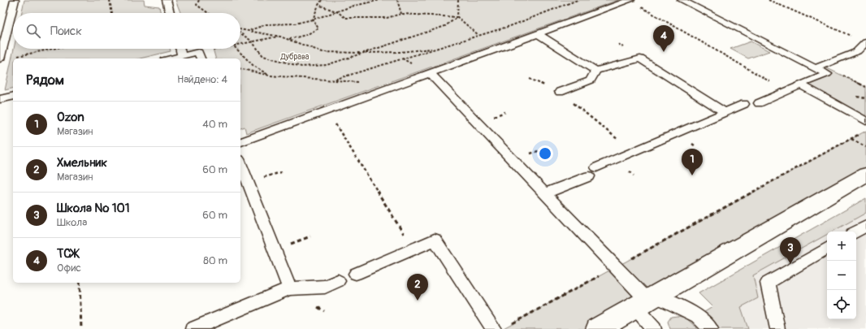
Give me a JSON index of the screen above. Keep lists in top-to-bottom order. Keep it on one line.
{"parks":["Дубрава"],"page":{"search":"Поиск","pins":["4","1","3","2"],"heading":["Рядом","Найдено: 4"],"list":[{"mark":"1","name":"Ozon","note":"Магазин","value":"40 m"},{"mark":"2","name":"Хмельник","note":"Магазин","value":"60 m"},{"mark":"3","name":"Школа № 101","note":"Школа","value":"60 m"},{"mark":"4","name":"ТСЖ","note":"Офис","value":"80 m"}],"map_buttons":["+","−"]}}
